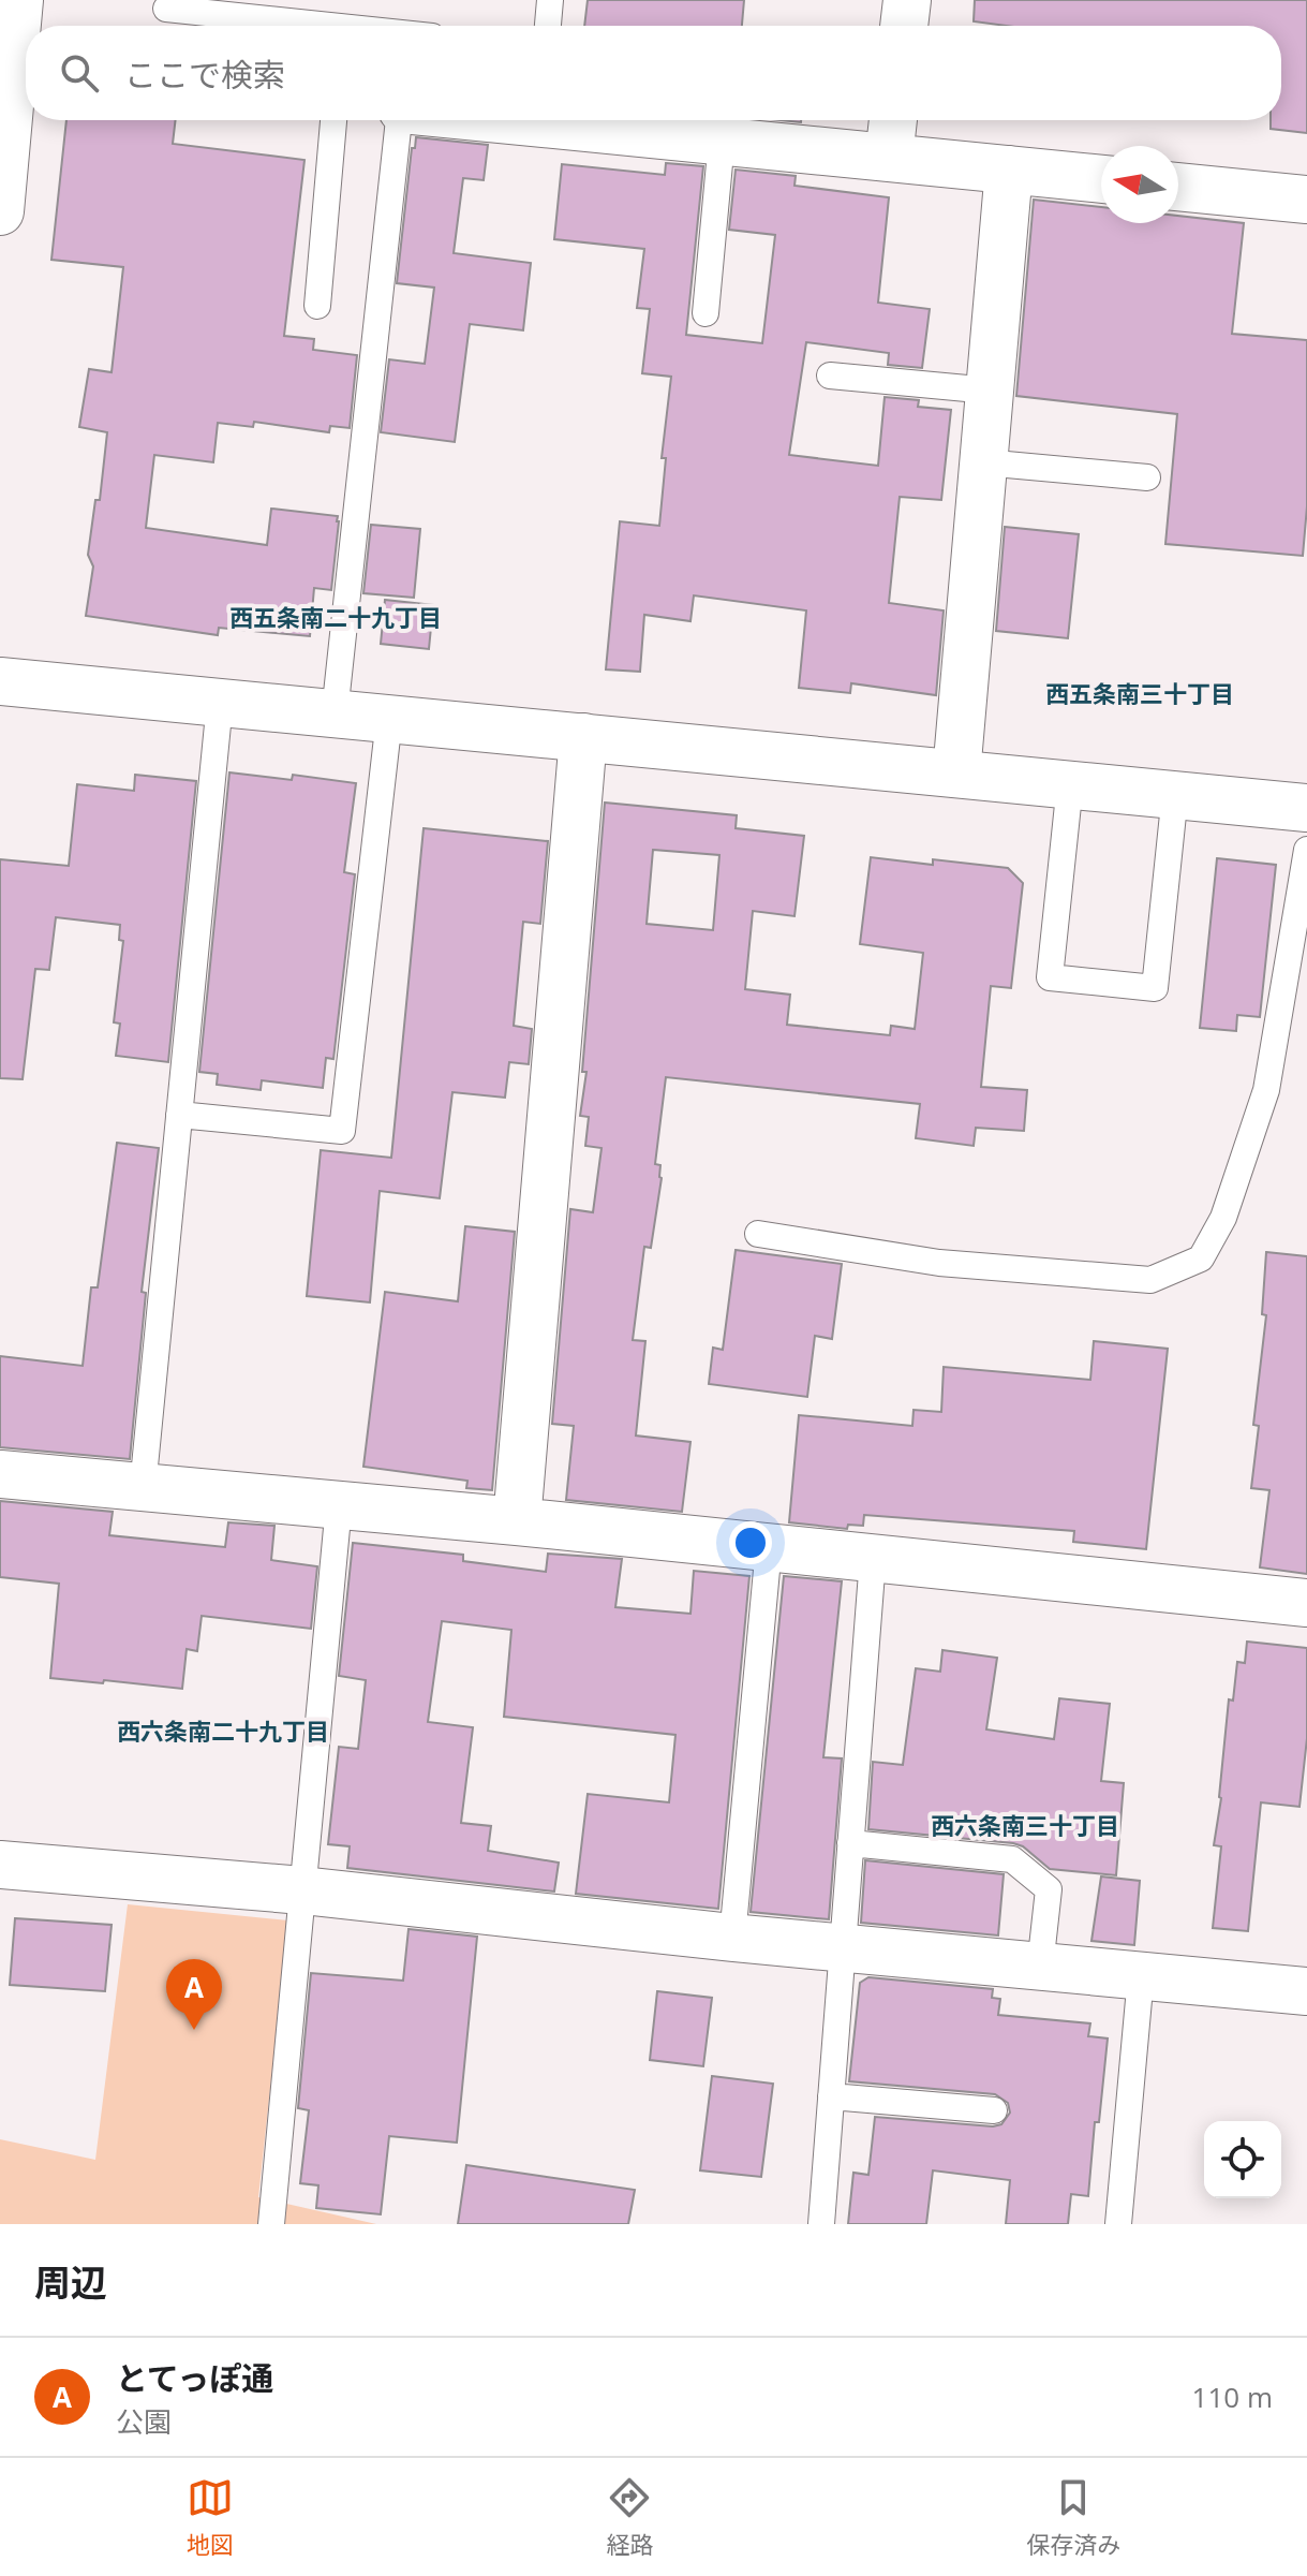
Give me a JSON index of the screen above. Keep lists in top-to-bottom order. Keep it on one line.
{"districts":["西五条南二十九丁目","西五条南三十丁目","西六条南二十九丁目","西六条南三十丁目"],"north":"left","page":{"search":"ここで検索","pins":"A","heading":"周辺","list":[{"mark":"A","name":"とてっぽ通","note":"公園","value":"110 m"}],"nav":["地図","経路","保存済み"]}}
